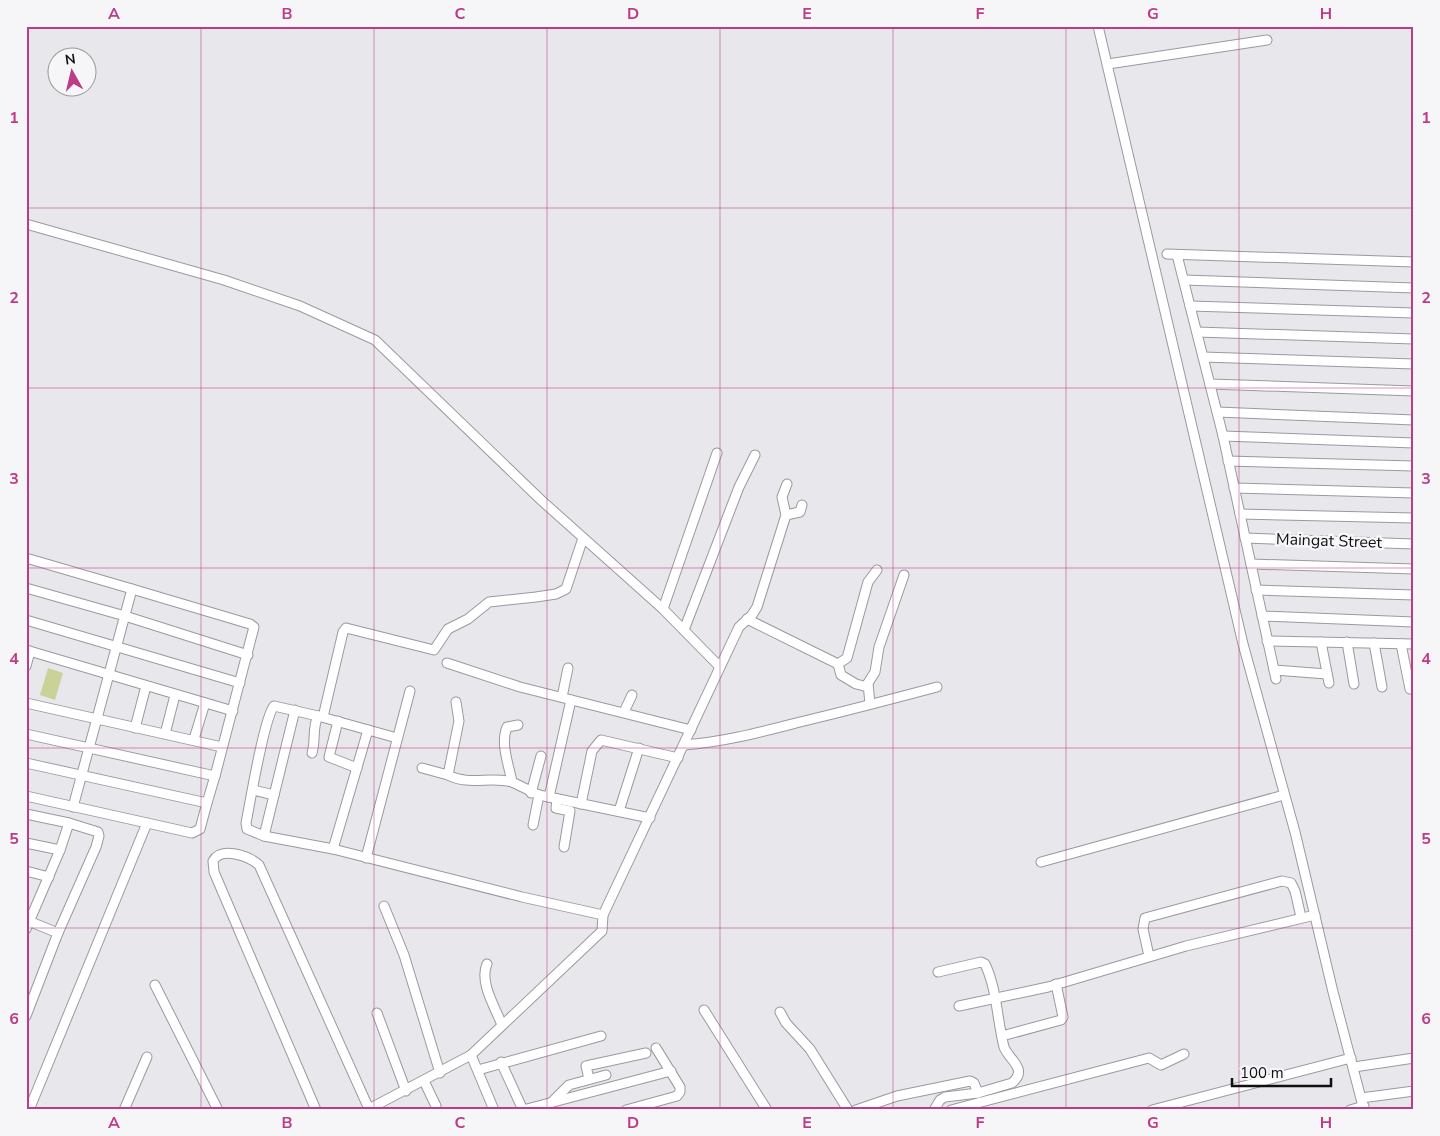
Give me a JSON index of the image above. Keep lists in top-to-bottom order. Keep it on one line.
{"streets":{"street":["Maingat Street"]},"scale_bar":"100 m","north":"top","grid":{"columns":["A","B","C","D","E","F","G","H"],"rows":["1","2","3","4","5","6"]}}
